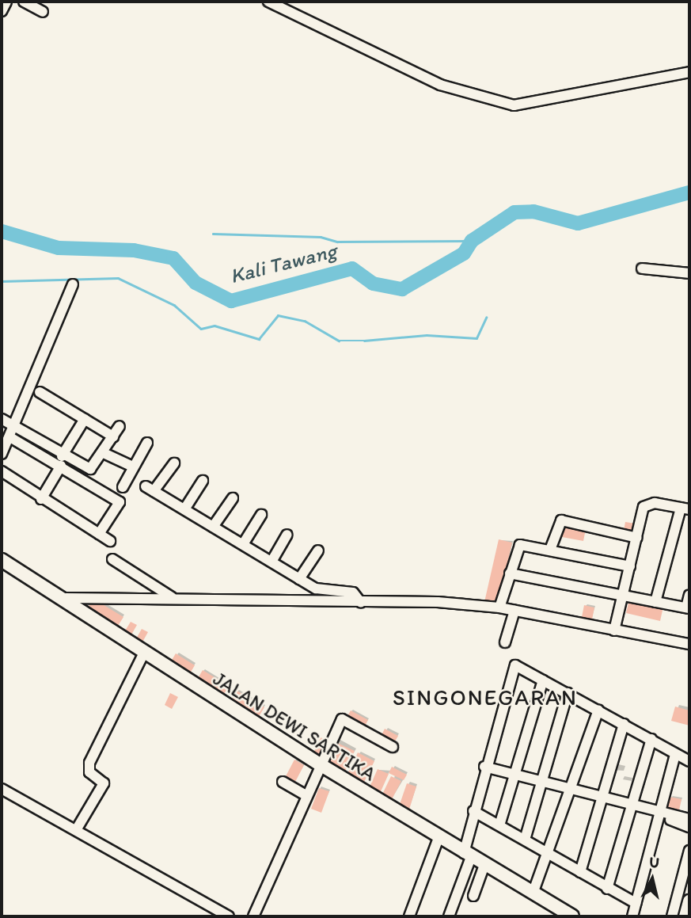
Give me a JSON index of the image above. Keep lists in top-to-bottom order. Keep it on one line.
{"streets":{"main road":["JALAN DEWI SARTIKA"]},"districts":["SINGONEGARAN"],"water":["Kali Tawang"],"north":"top"}
